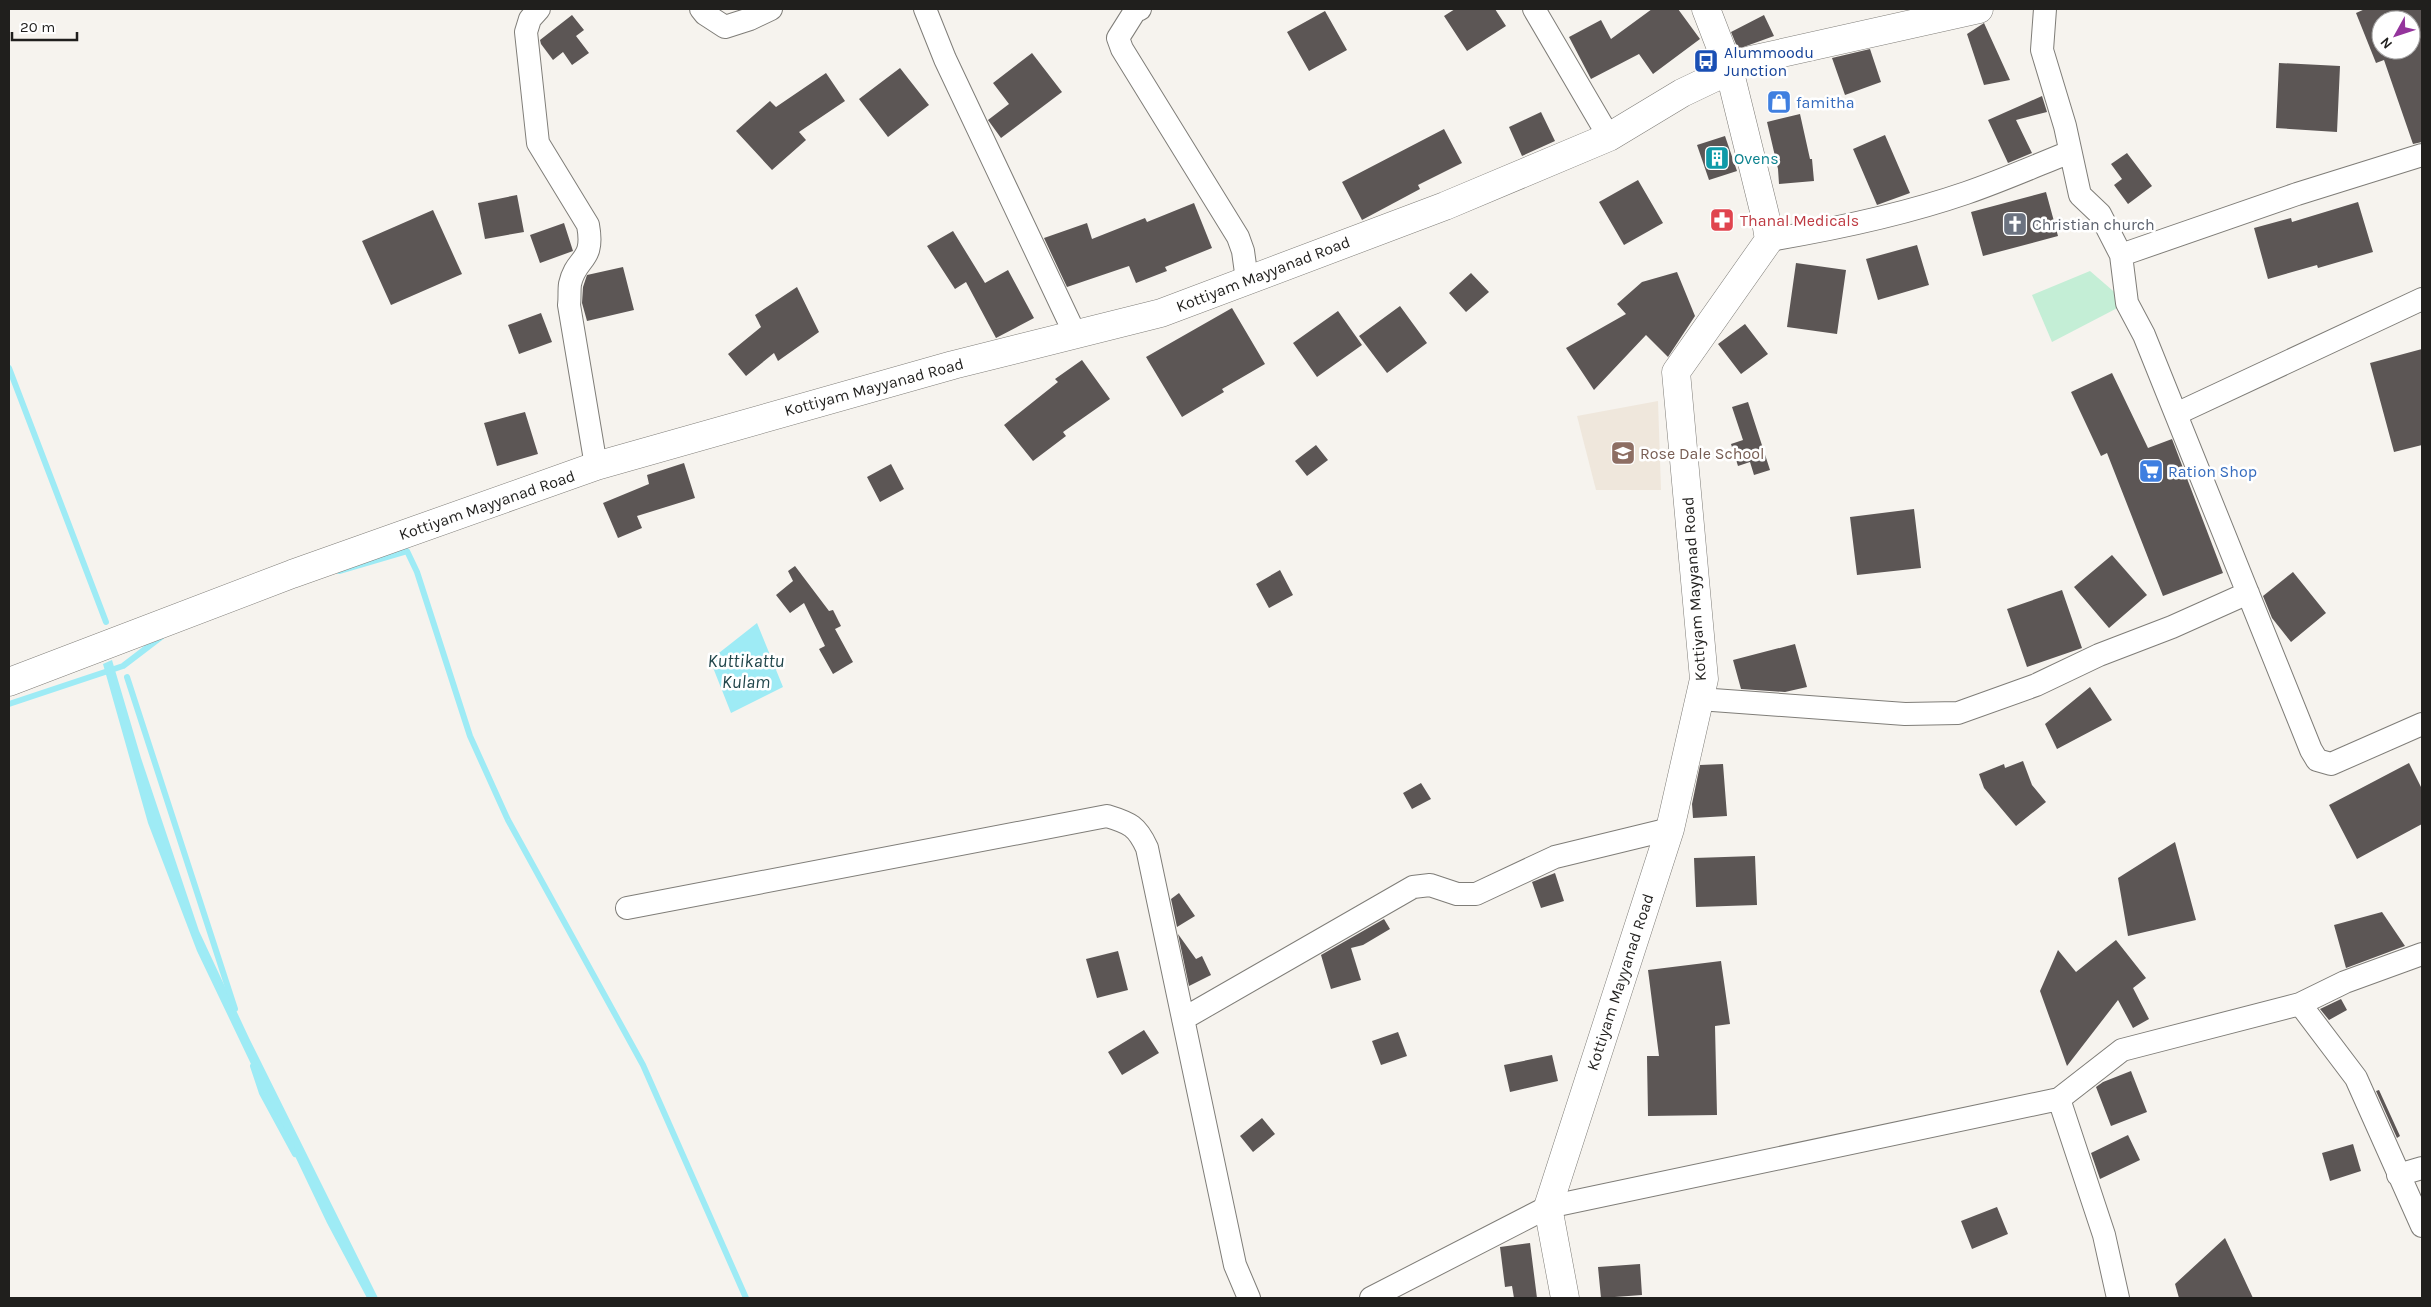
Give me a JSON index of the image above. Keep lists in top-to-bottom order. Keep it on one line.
{"streets":{"street":["Kottiyam Mayyanad Road"]},"water":["Kuttikattu Kulam"],"places":{"bus stop":["Alummoodu Junction"],"shop":["famitha"],"building":["Ovens"],"pharmacy":["Thanal Medicals"],"church":["Christian church"],"school or university":["Rose Dale School"],"supermarket":["Ration Shop"]},"scale_bar":"20 m","north":"bottom left"}
